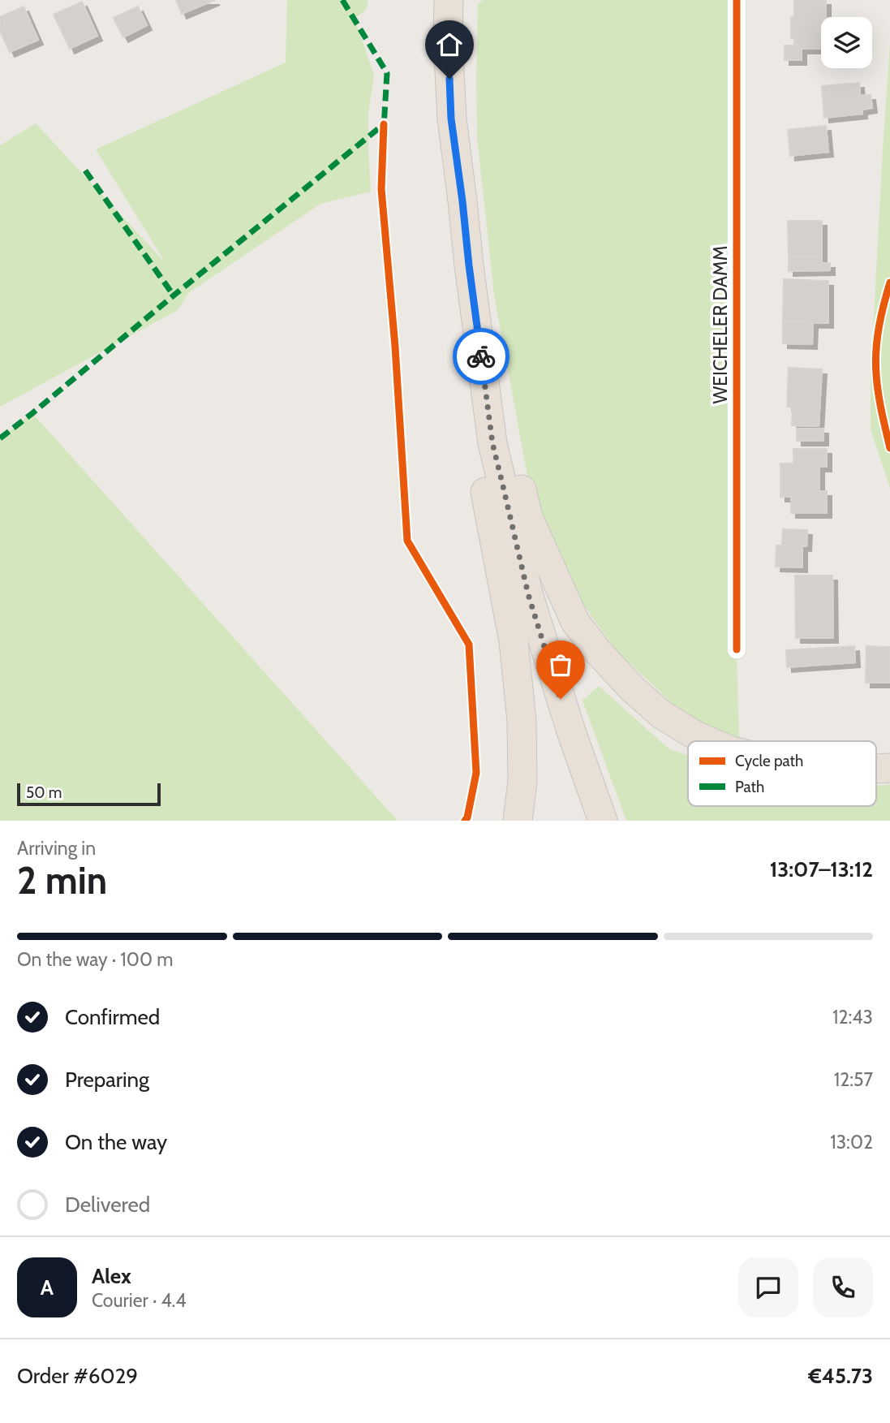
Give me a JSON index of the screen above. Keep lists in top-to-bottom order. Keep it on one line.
{"streets":{"street":["WEICHELER DAMM"]},"legend":["Cycle path","Path"],"scale_bar":"50 m","page":{"scale":"50 m","heading":["2 min","Arriving in","13:07–13:12"],"panel":["Alex","Courier · 4.4","Order #6029","€45.73"],"bar":"On the way · 100 m","list":[["Confirmed","12:43"],["Preparing","12:57"],["On the way","13:02"],"Delivered"],"round":"A"}}
